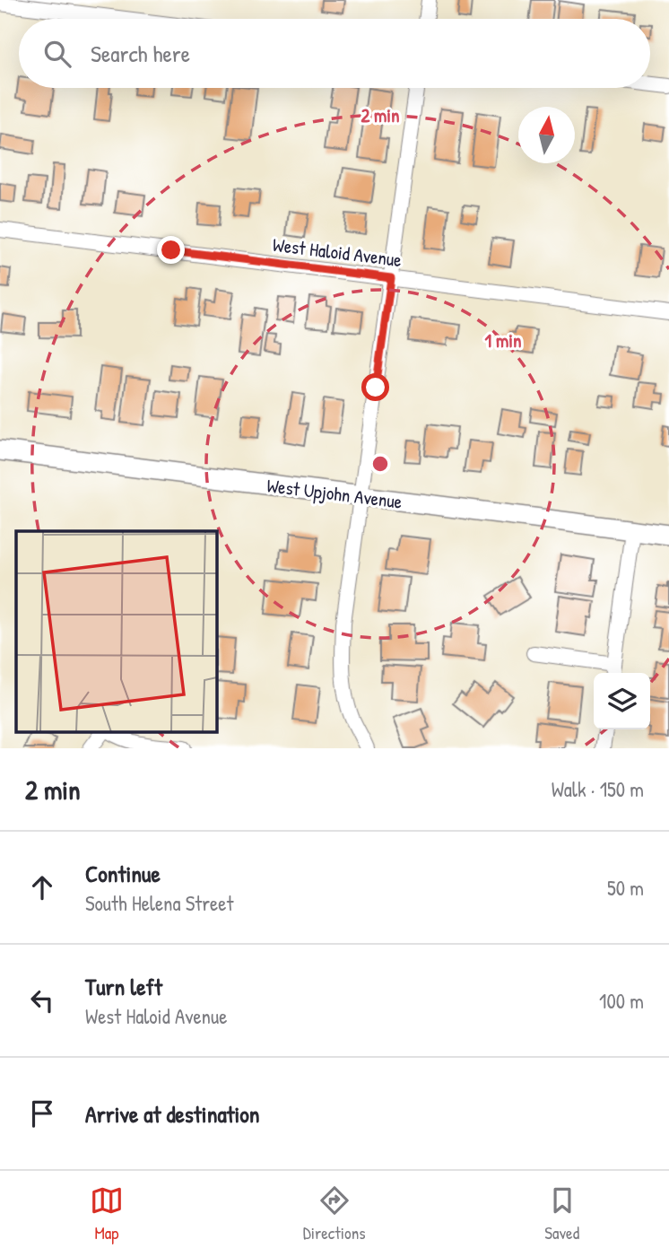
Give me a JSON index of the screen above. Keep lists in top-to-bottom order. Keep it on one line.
{"streets":{"main road":["West Upjohn Avenue"],"street":["West Haloid Avenue"]},"north":"top","page":{"search":"Search here","heading":["2 min","Walk · 150 m"],"list":[["Continue","South Helena Street","50 m"],["Turn left","West Haloid Avenue","100 m"],"Arrive at destination"],"nav":["Map","Directions","Saved"]},"rings":["2 min","1 min"]}
